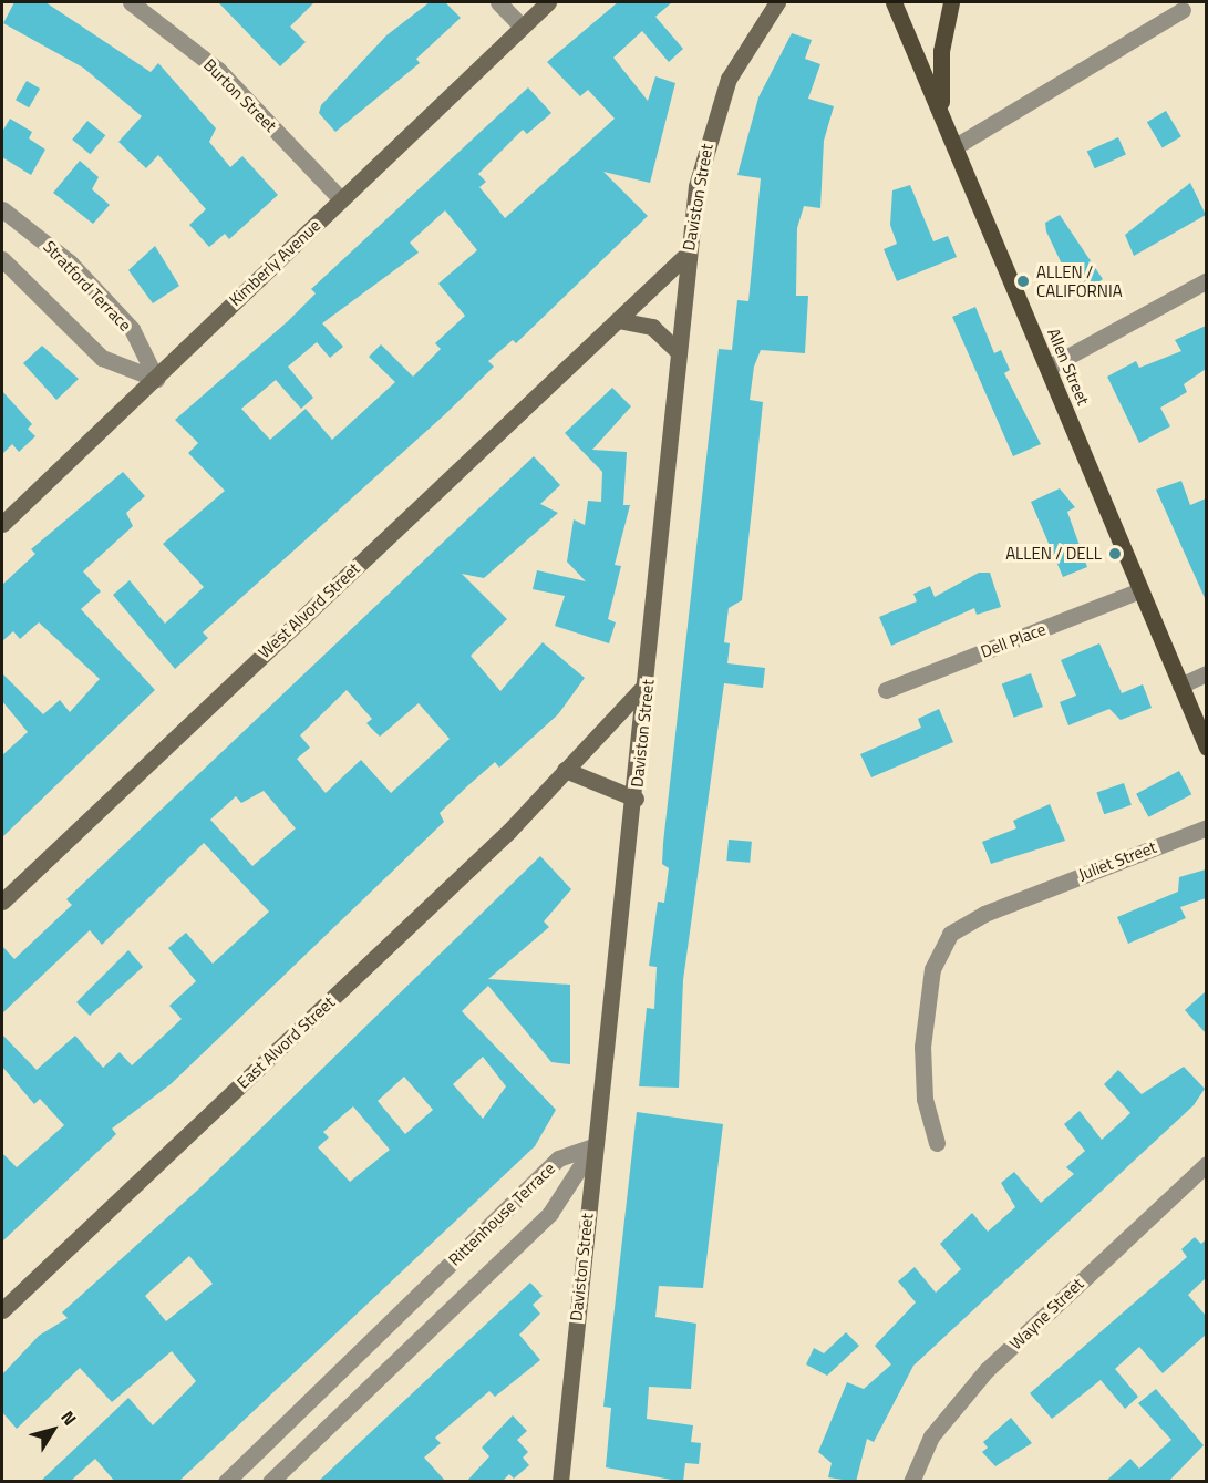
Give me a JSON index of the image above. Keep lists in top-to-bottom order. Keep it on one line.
{"streets":{"main road":["Daviston Street","Kimberly Avenue","Allen Street","West Alvord Street","East Alvord Street"],"street":["Burton Street","Stratford Terrace","Dell Place","Juliet Street","Rittenhouse Terrace","Wayne Street"]},"crossings":[["Burton Street","Kimberly Avenue"],["Daviston Street","West Alvord Street"],["Daviston Street","East Alvord Street"],["Daviston Street","Rittenhouse Terrace"],["Kimberly Avenue","Stratford Terrace"],["Allen Street","Dell Place"]],"places":["ALLEN / CALIFORNIA","ALLEN / DELL"],"north":"top right"}
